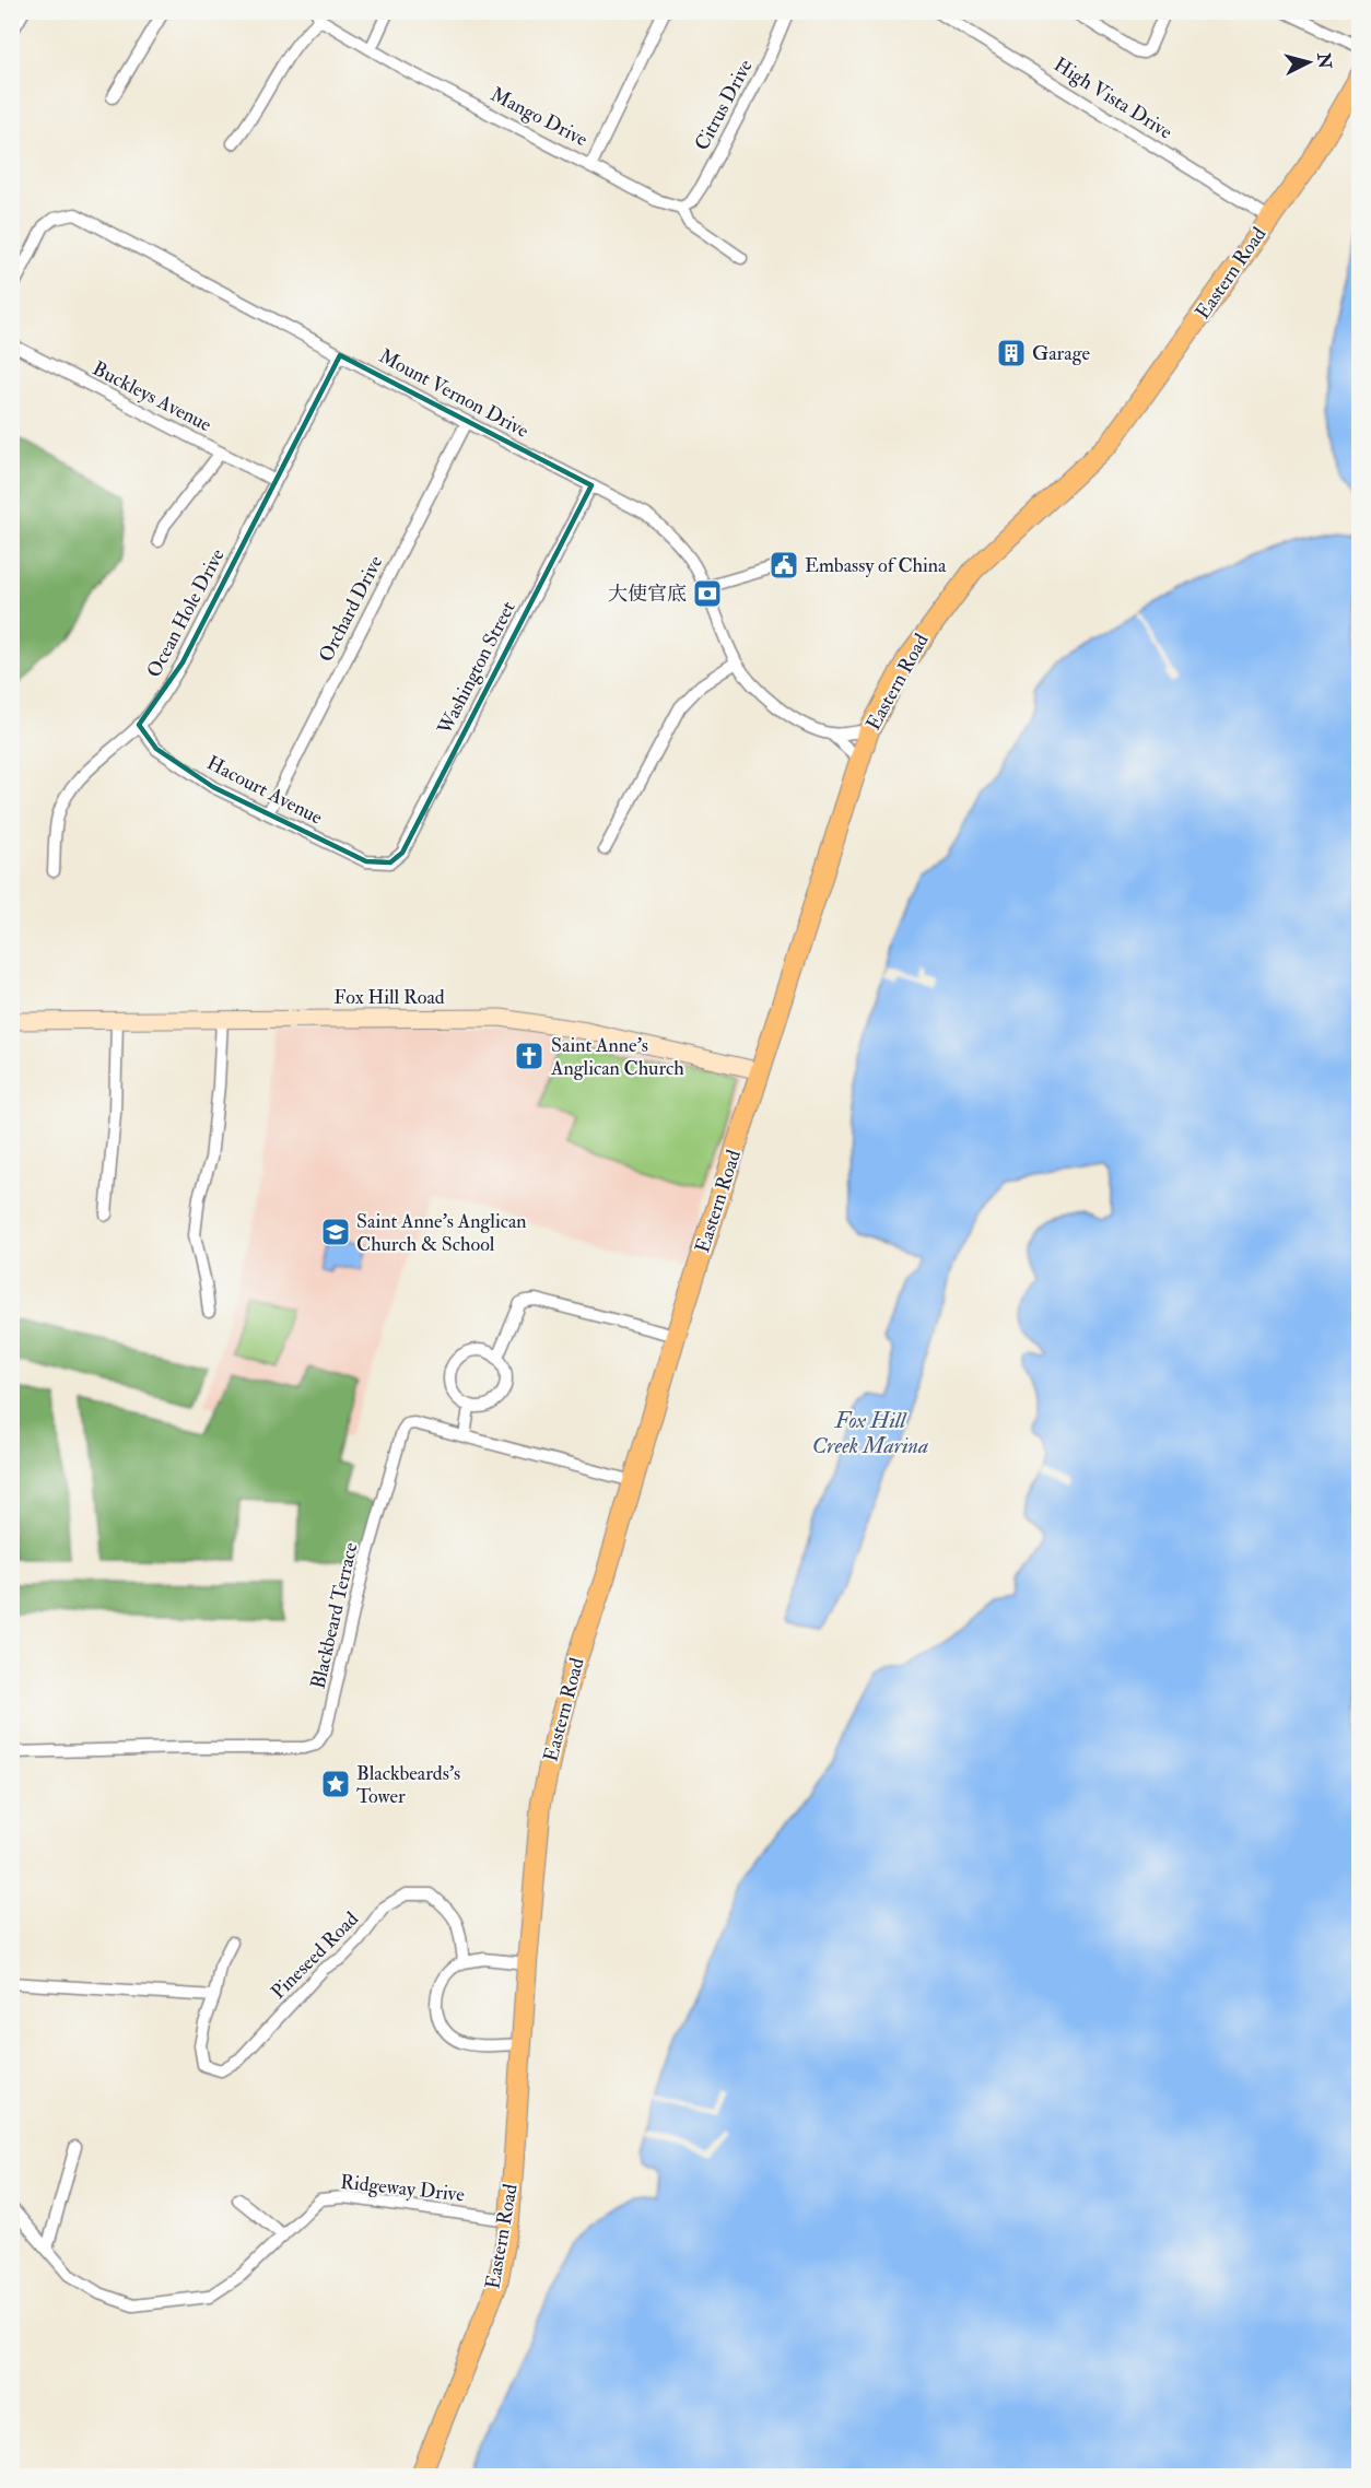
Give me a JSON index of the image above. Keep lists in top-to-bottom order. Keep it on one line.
{"streets":{"highway":["Eastern Road"],"main road":["Fox Hill Road"],"street":["High Vista Drive","Citrus Drive","Mango Drive","Mount Vernon Drive","Buckleys Avenue","Orchard Drive","Ocean Hole Drive","Washington Street","Hacourt Avenue","Blackbeard Terrace","Pineseed Road","Ridgeway Drive"]},"crossings":[["High Vista Drive","Eastern Road"],["Citrus Drive","Mango Drive"],["Eastern Road","Fox Hill Road"],["Eastern Road","Blackbeard Terrace"],["Eastern Road","Pineseed Road"],["Eastern Road","Ridgeway Drive"],["Mount Vernon Drive","Orchard Drive"],["Mount Vernon Drive","Ocean Hole Drive"],["Mount Vernon Drive","Washington Street"],["Buckleys Avenue","Ocean Hole Drive"],["Orchard Drive","Hacourt Avenue"],["Ocean Hole Drive","Hacourt Avenue"],["Washington Street","Hacourt Avenue"]],"water":["Fox Hill Creek Marina"],"places":{"building":["Garage"],"public building":["Embassy of China"],"bank":["大使官底"],"church":["Saint Anne's Anglican Church"],"school or university":["Saint Anne's Anglican Church & School"],"place":["Blackbeards's Tower"]},"north":"right"}
